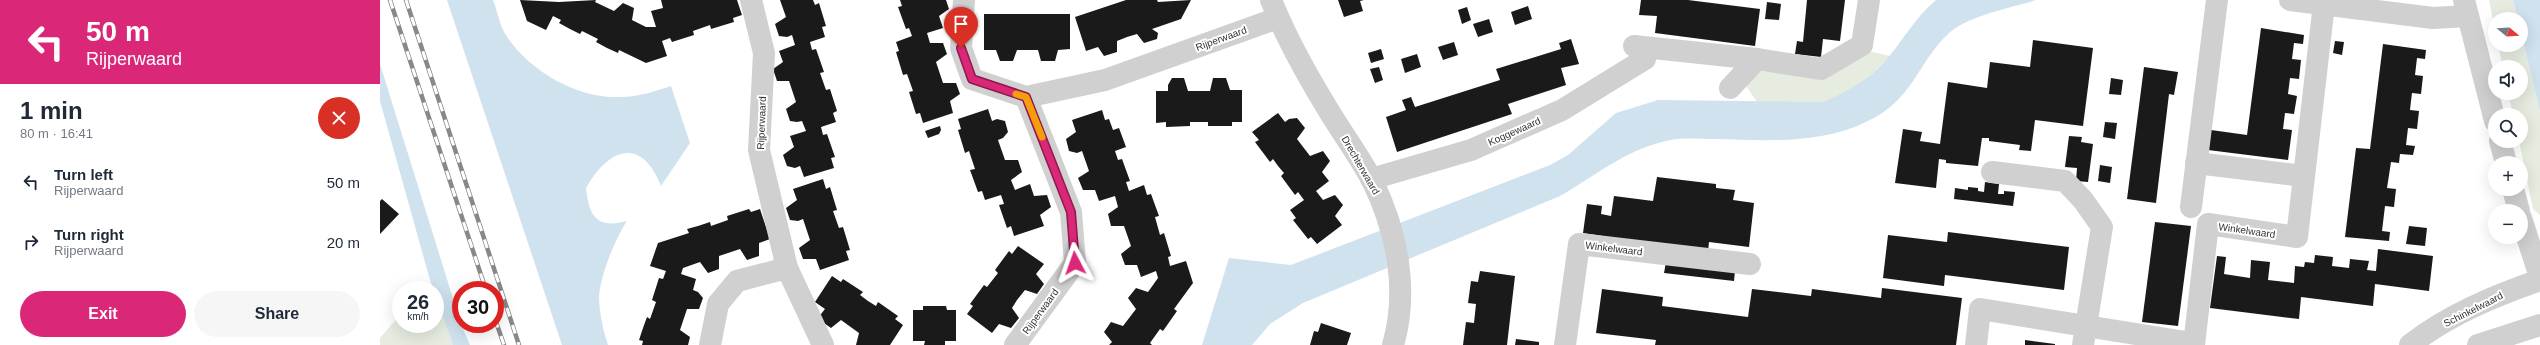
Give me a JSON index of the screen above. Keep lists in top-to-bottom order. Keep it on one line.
{"streets":{"street":["Rijperwaard","Koggewaard","Drechterwaard","Winkelwaard","Schinkelwaard"]},"crossings":[["Rijperwaard","Drechterwaard"],["Koggewaard","Drechterwaard"]],"north":"right","page":{"turn":["50 m","Rijperwaard"],"map_buttons":["+","−"],"heading":["1 min","80 m · 16:41"],"list":[{"name":"Turn left","note":"Rijperwaard","value":"50 m"},{"name":"Turn right","note":"Rijperwaard","value":"20 m"}],"speed":"26 km/h","limit":"30","buttons":["Exit","Share"]}}
